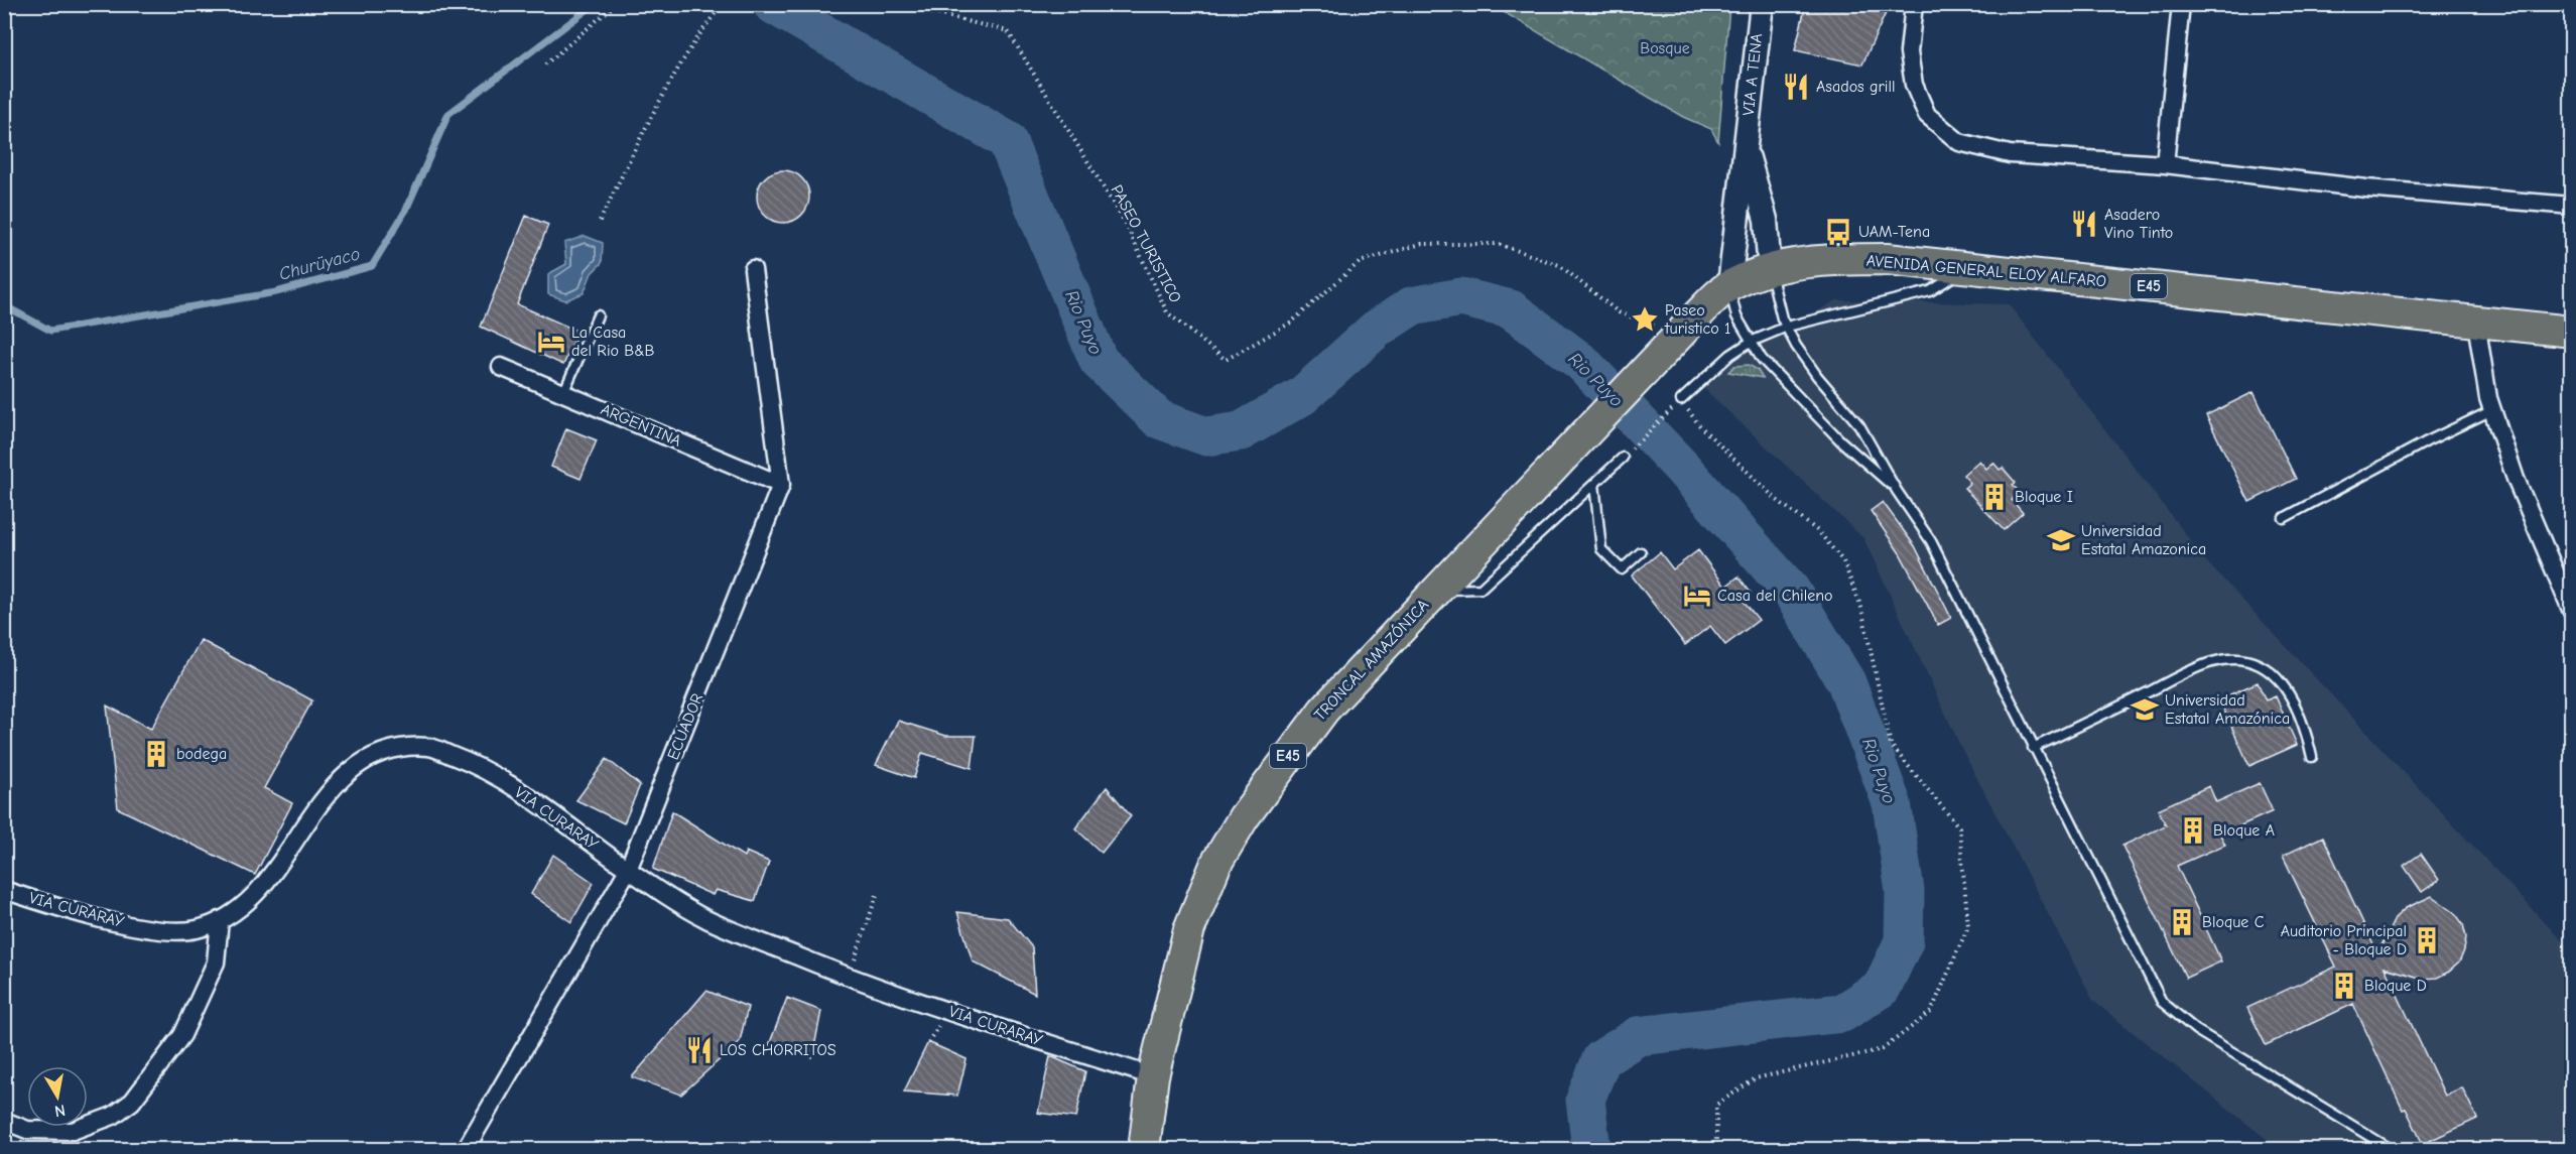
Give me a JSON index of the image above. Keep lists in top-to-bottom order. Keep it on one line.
{"streets":{"highway":["AVENIDA GENERAL ELOY ALFARO","E45","TRONCAL AMAZÓNICA"],"main road":["VIA A TENA"],"street":["ARGENTINA","ECUADOR","VIA CURARAY"],"path":["PASEO TURISTICO"]},"crossings":[["VIA A TENA","AVENIDA GENERAL ELOY ALFARO"],["AVENIDA GENERAL ELOY ALFARO","TRONCAL AMAZÓNICA"],["ARGENTINA","ECUADOR"],["TRONCAL AMAZÓNICA","VIA CURARAY"],["ECUADOR","VIA CURARAY"]],"water":["Churüyaco","Rio Puyo"],"parks":["Bosque"],"places":{"restaurant":["Asados grill","Asadero Vino Tinto","LOS CHORRITOS"],"bus stop":["UAM-Tena"],"place":["Paseo turistico 1"],"hotel":["La Casa del Rio B&B","Casa del Chileno"],"building":["Bloque I","bodega","Bloque A","Bloque C","Auditorio Principal - Bloque D","Bloque D"],"school or university":["Universidad Estatal Amazonica","Universidad Estatal Amazónica"]},"north":"bottom"}
